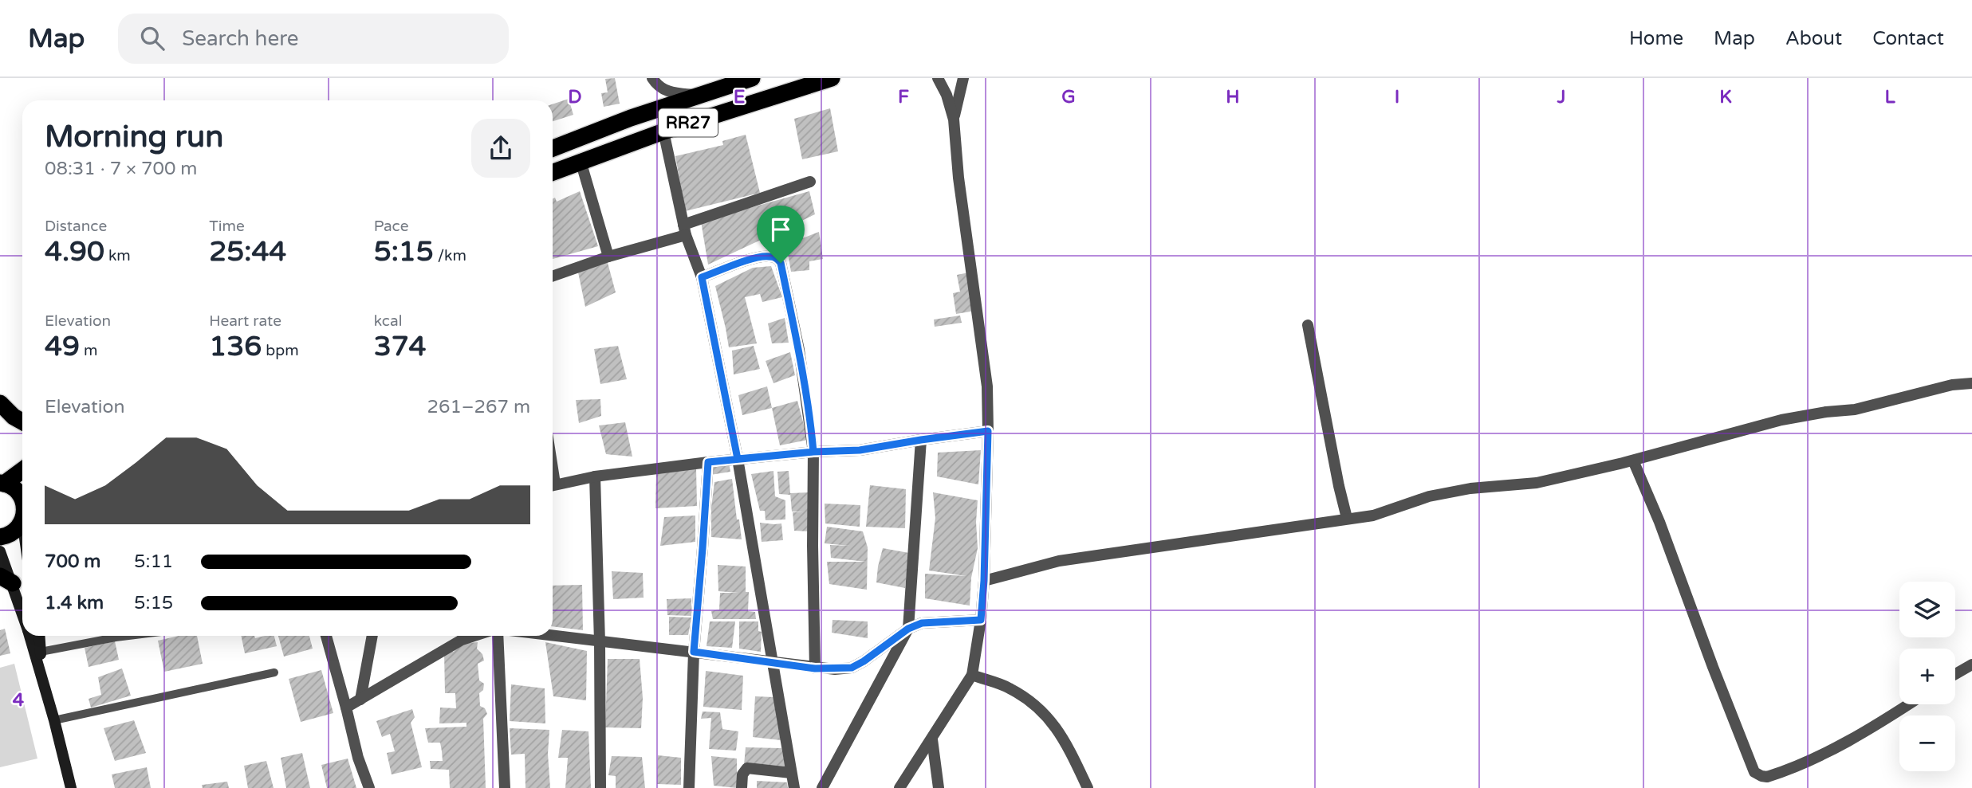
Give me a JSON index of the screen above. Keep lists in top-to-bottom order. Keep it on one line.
{"streets":{"highway":["RR27"]},"page":{"header":"Map","search":"Search here","nav":["Home","Map","About","Contact"],"heading":["Morning run","08:31 · 7 × 700 m"],"stats":[["Distance","4.90 km"],["Time","25:44"],["Pace","5:15 /km"],["Elevation","49 m"],["Heart rate","136 bpm"],["kcal","374"]],"chart":["Elevation","261–267 m"],"list":[{"name":"700 m","note":"5:11"},{"name":"1.4 km","note":"5:15"}],"map_buttons":["+","−"]},"grid":{"columns":["D","E","F","G","H","I","J","K","L"],"rows":["4"]}}
